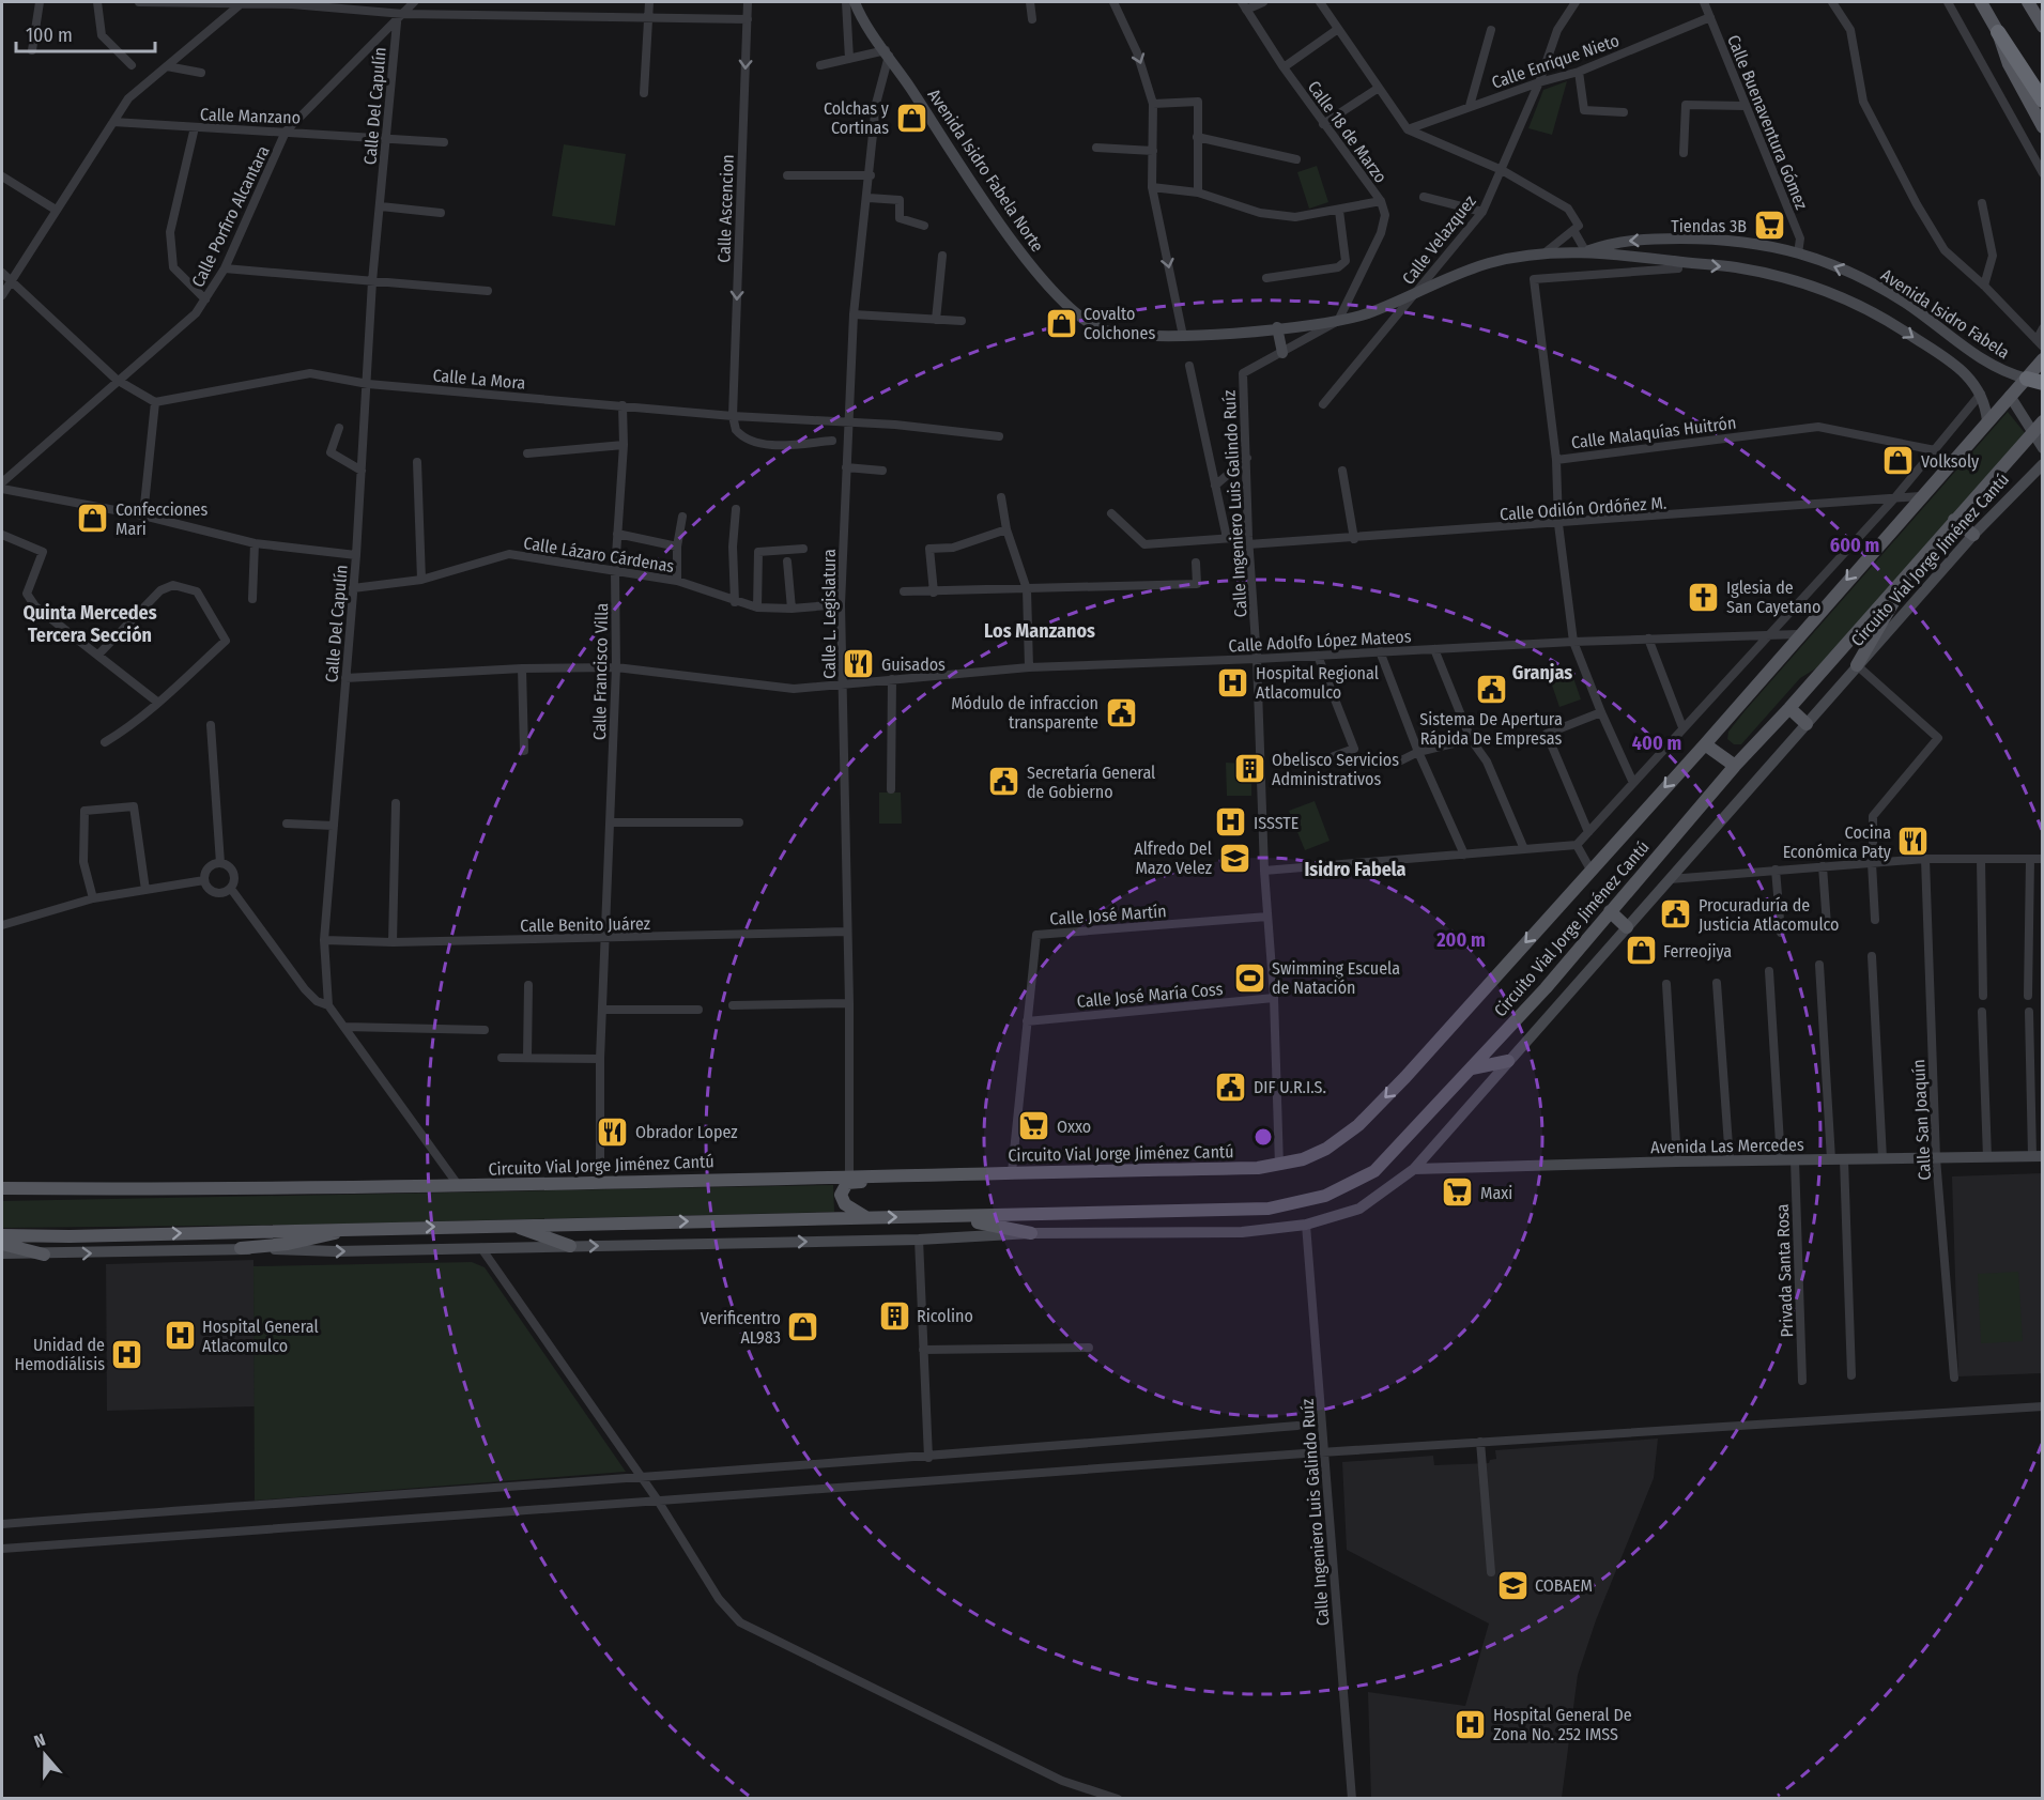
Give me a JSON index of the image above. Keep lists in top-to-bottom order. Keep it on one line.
{"streets":{"main road":["Circuito Vial Jorge Jiménez Cantú"],"street":["Calle Enrique Nieto","Calle Del Capulín","Calle Manzano","Calle Buenaventura Gómez","Calle 18 de Marzo","Avenida Isidro Fabela Norte","Calle Ascencion","Calle Porfiro Alcantara","Calle Velazquez","Avenida Isidro Fabela","Calle La Mora","Calle Malaquías Huitrón","Calle Ingeniero Luis Galindo Ruíz","Calle Odilón Ordóñez M.","Calle Lázaro Cárdenas","Calle L. Legislatura","Calle Adolfo López Mateos","Calle Francisco Villa","Calle José Martín","Calle Benito Juárez","Calle José María Coss","Calle San Joaquín","Avenida Las Mercedes","Privada Santa Rosa"]},"crossings":[["Calle Enrique Nieto","Calle Buenaventura Gómez"],["Calle Enrique Nieto","Calle Velazquez"],["Calle Del Capulín","Calle Manzano"],["Calle Del Capulín","Calle Porfiro Alcantara"],["Calle Del Capulín","Calle La Mora"],["Calle Del Capulín","Calle Lázaro Cárdenas"],["Calle Del Capulín","Calle Adolfo López Mateos"],["Calle Del Capulín","Calle Benito Juárez"],["Calle Manzano","Calle Porfiro Alcantara"],["Calle Buenaventura Gómez","Avenida Isidro Fabela"],["Calle 18 de Marzo","Avenida Isidro Fabela Norte"],["Calle 18 de Marzo","Calle Ingeniero Luis Galindo Ruíz"],["Avenida Isidro Fabela Norte","Calle Velazquez"],["Avenida Isidro Fabela Norte","Avenida Isidro Fabela"],["Avenida Isidro Fabela Norte","Calle Ingeniero Luis Galindo Ruíz"],["Avenida Isidro Fabela Norte","Calle L. Legislatura"],["Calle Ascencion","Calle La Mora"],["Calle Velazquez","Avenida Isidro Fabela"],["Avenida Isidro Fabela","Circuito Vial Jorge Jiménez Cantú"],["Calle La Mora","Calle L. Legislatura"],["Calle La Mora","Calle Francisco Villa"],["Calle Malaquías Huitrón","Calle Odilón Ordóñez M."],["Calle Malaquías Huitrón","Calle Adolfo López Mateos"],["Calle Ingeniero Luis Galindo Ruíz","Calle Odilón Ordóñez M."],["Calle Ingeniero Luis Galindo Ruíz","Circuito Vial Jorge Jiménez Cantú"],["Calle Ingeniero Luis Galindo Ruíz","Calle Adolfo López Mateos"],["Calle Ingeniero Luis Galindo Ruíz","Calle José Martín"],["Calle Ingeniero Luis Galindo Ruíz","Calle José María Coss"],["Calle Odilón Ordóñez M.","Circuito Vial Jorge Jiménez Cantú"],["Calle Lázaro Cárdenas","Calle L. Legislatura"],["Calle Lázaro Cárdenas","Calle Francisco Villa"],["Circuito Vial Jorge Jiménez Cantú","Calle L. Legislatura"],["Circuito Vial Jorge Jiménez Cantú","Calle Adolfo López Mateos"],["Circuito Vial Jorge Jiménez Cantú","Calle Francisco Villa"],["Circuito Vial Jorge Jiménez Cantú","Calle José Martín"],["Circuito Vial Jorge Jiménez Cantú","Avenida Las Mercedes"],["Calle L. Legislatura","Calle Adolfo López Mateos"],["Calle L. Legislatura","Calle Benito Juárez"],["Calle Adolfo López Mateos","Calle Francisco Villa"],["Calle Francisco Villa","Calle Benito Juárez"],["Calle José Martín","Calle José María Coss"],["Calle San Joaquín","Avenida Las Mercedes"],["Avenida Las Mercedes","Privada Santa Rosa"]],"one_way":["Calle Ascencion"],"districts":["Quinta Mercedes Tercera Sección","Los Manzanos","Granjas","Isidro Fabela"],"places":{"shop":["Colchas y Cortinas","Covalto Colchones","Volksoly","Confecciones Mari","Ferreojiya","Verificentro AL983"],"supermarket":["Tiendas 3B","Oxxo","Maxi"],"church":["Iglesia de San Cayetano"],"restaurant":["Guisados","Cocina Económica Paty","Obrador Lopez"],"hospital":["Hospital Regional Atlacomulco","ISSSTE","Hospital General Atlacomulco","Unidad de Hemodiálisis","Hospital General De Zona No. 252 IMSS"],"public building":["Sistema De Apertura Rápida De Empresas","Módulo de infraccion transparente","Secretaría General de Gobierno","Procuraduría de Justicia Atlacomulco","DIF U.R.I.S."],"building":["Obelisco Servicios Administrativos","Ricolino"],"school or university":["Alfredo Del Mazo Velez","COBAEM"],"sports":["Swimming Escuela de Natación"]},"scale_bar":"100 m","north":"top","rings":["600 m","400 m","200 m"]}
